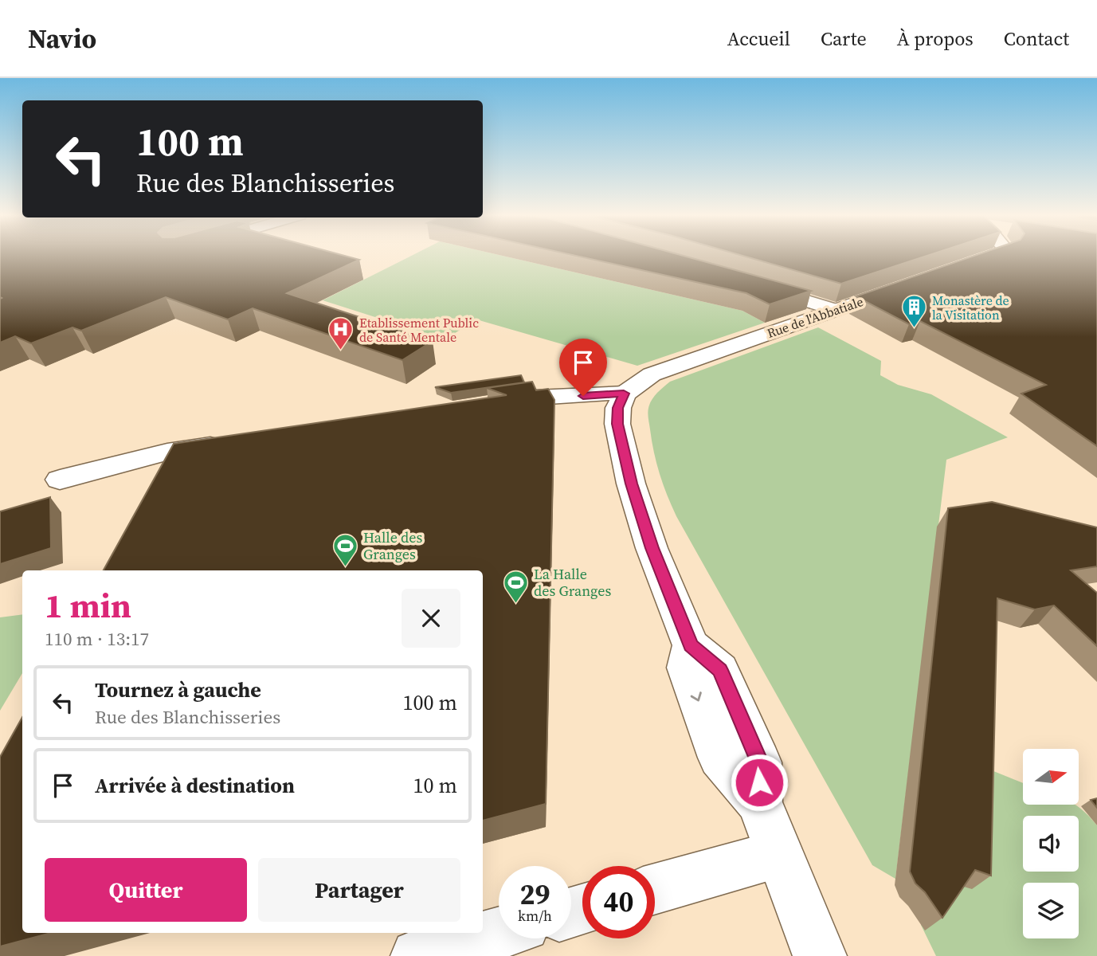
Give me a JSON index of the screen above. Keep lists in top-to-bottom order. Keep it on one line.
{"streets":{"street":["Rue de l'Abbatiale"]},"places":{"building":["Monastère de la Visitation"],"hospital":["Etablissement Public de Santé Mentale"],"sports":["Halle des Granges","La Halle des Granges"]},"north":"right","page":{"header":"Navio","nav":["Accueil","Carte","À propos","Contact"],"turn":["100 m","Rue des Blanchisseries"],"heading":["1 min","110 m · 13:17"],"list":[{"name":"Tournez à gauche","note":"Rue des Blanchisseries","value":"100 m"},{"name":"Arrivée à destination","value":"10 m"}],"buttons":["Quitter","Partager"],"speed":"29 km/h","limit":"40"}}
